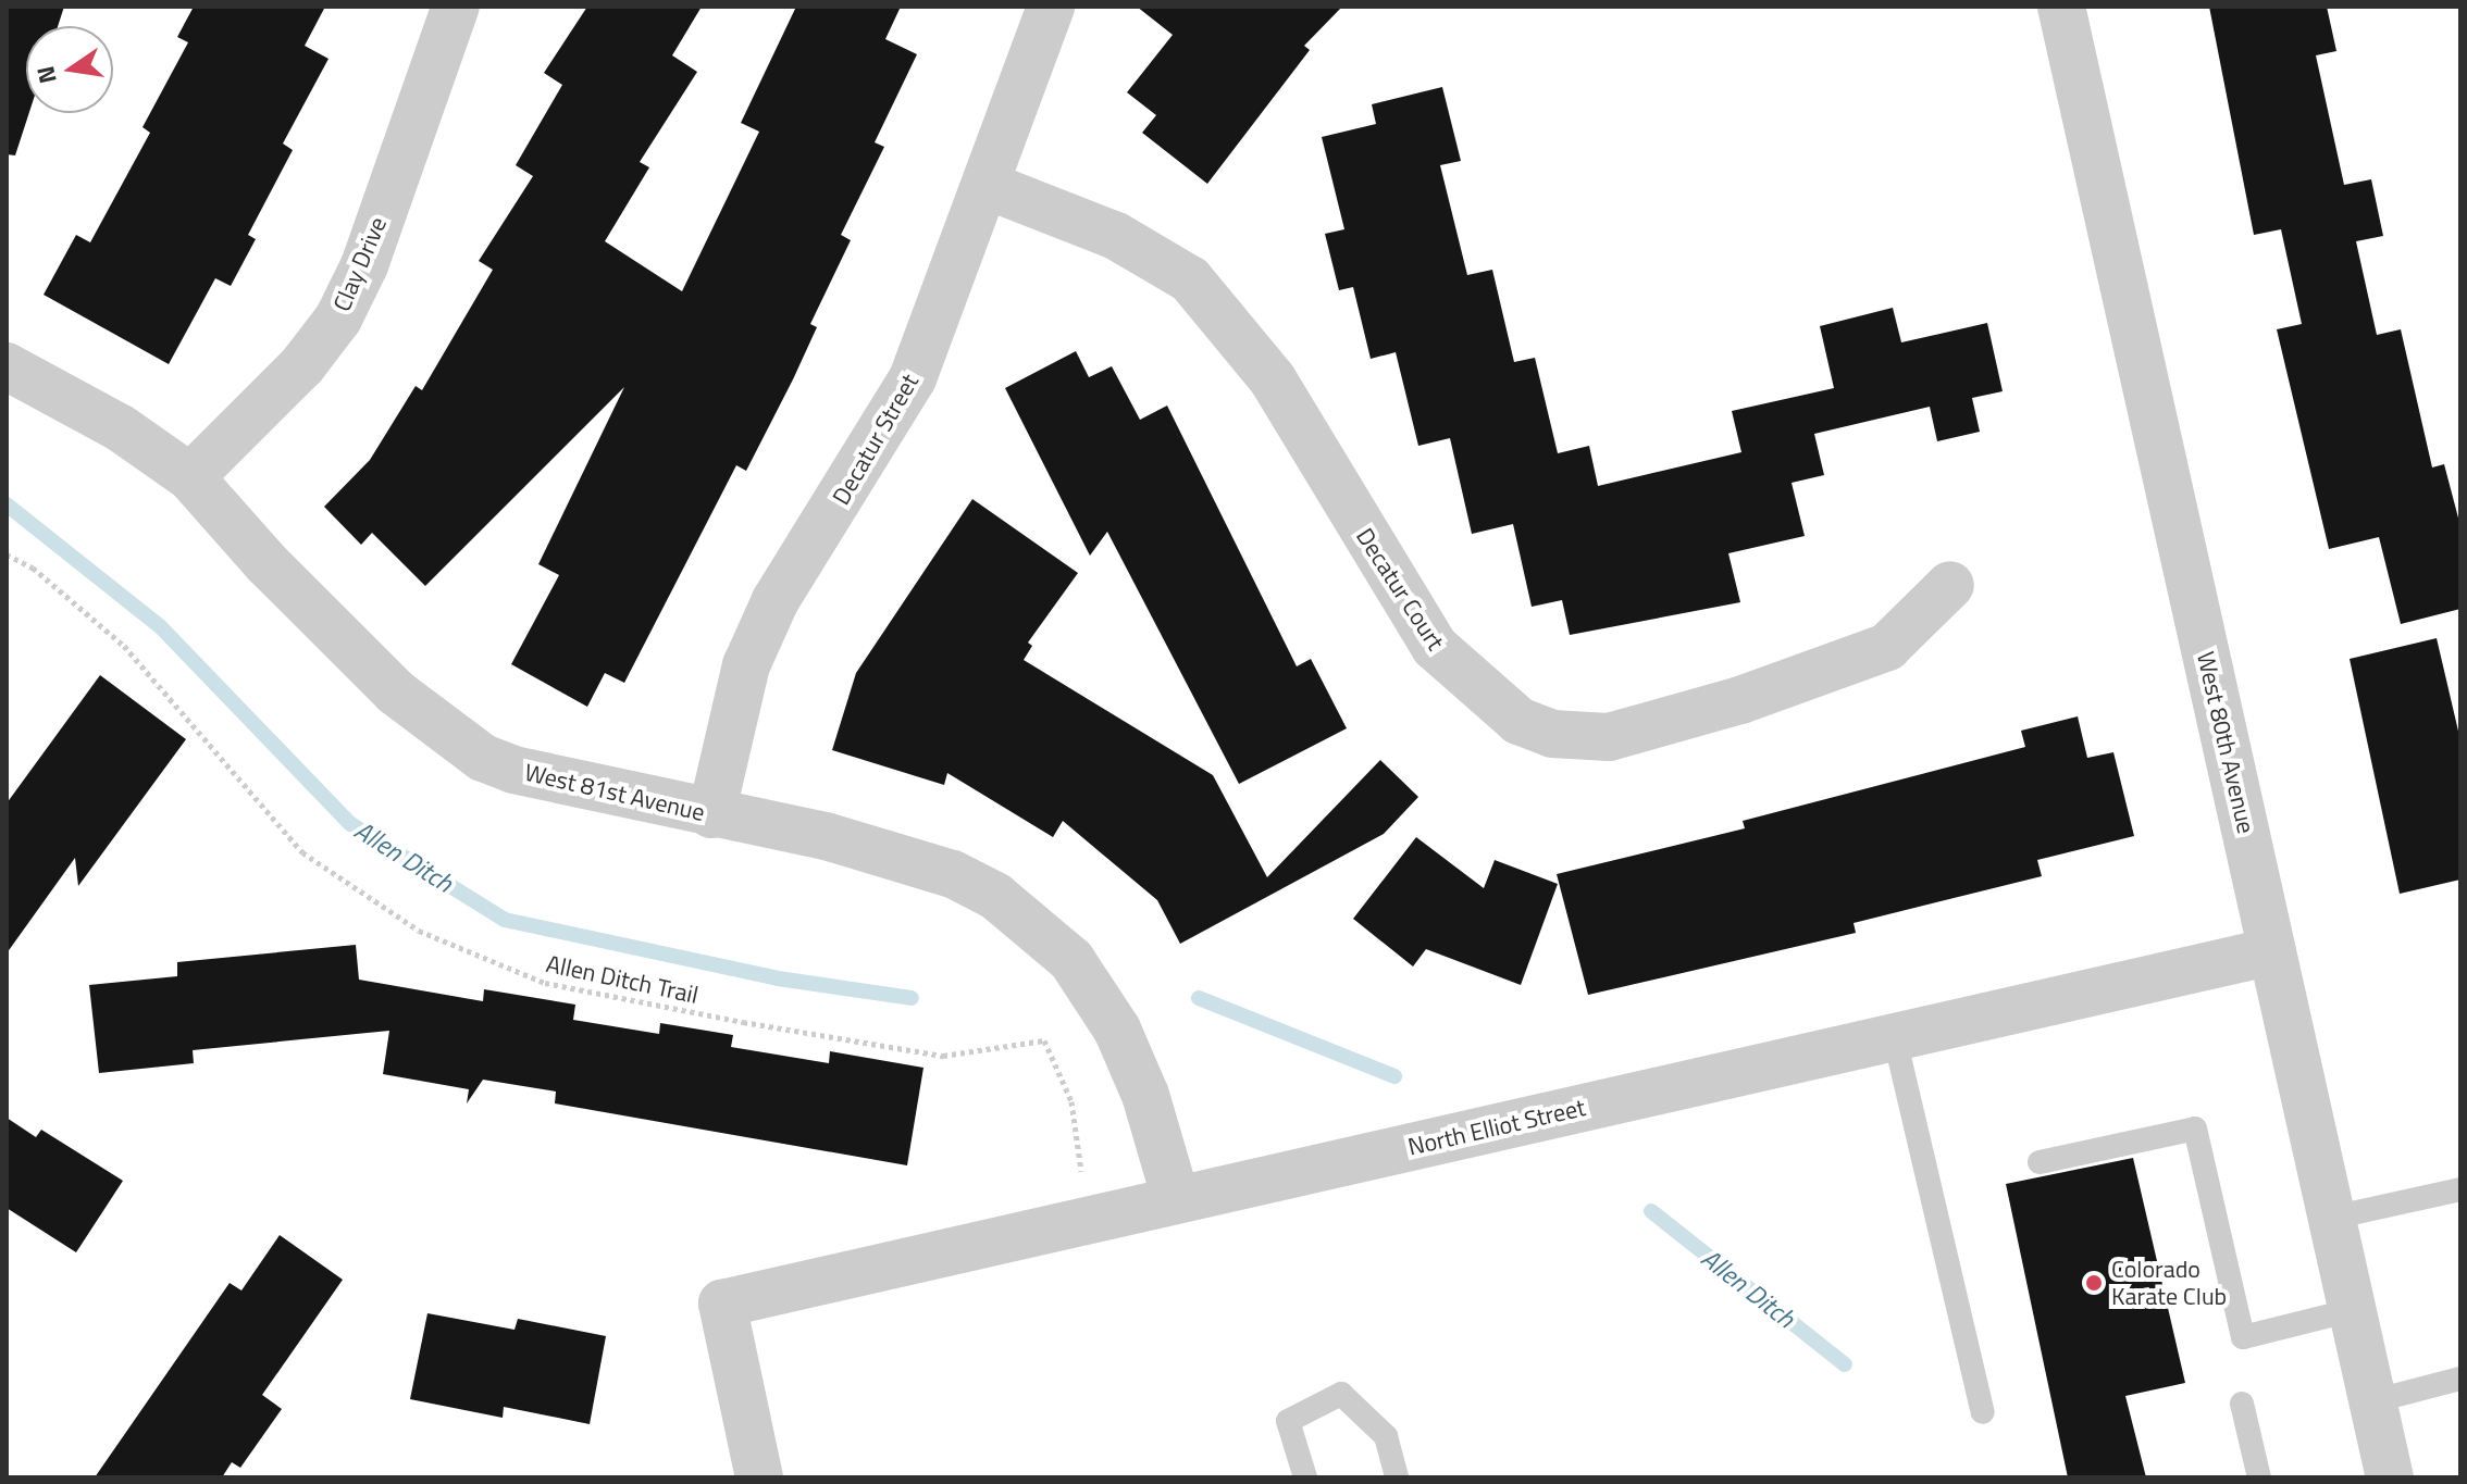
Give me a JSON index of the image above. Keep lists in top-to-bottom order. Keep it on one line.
{"streets":{"street":["Clay Drive","Decatur Street","Decatur Court","West 80th Avenue","West 81st Avenue","North Elliot Street"],"path":["Allen Ditch Trail"]},"crossings":[["Clay Drive","West 81st Avenue"],["Decatur Street","Decatur Court"],["Decatur Street","West 81st Avenue"],["West 80th Avenue","North Elliot Street"],["West 81st Avenue","North Elliot Street"],["Allen Ditch Trail","North Elliot Street"]],"water":["Allen Ditch"],"places":["Colorado Karate Club"],"north":"left"}
